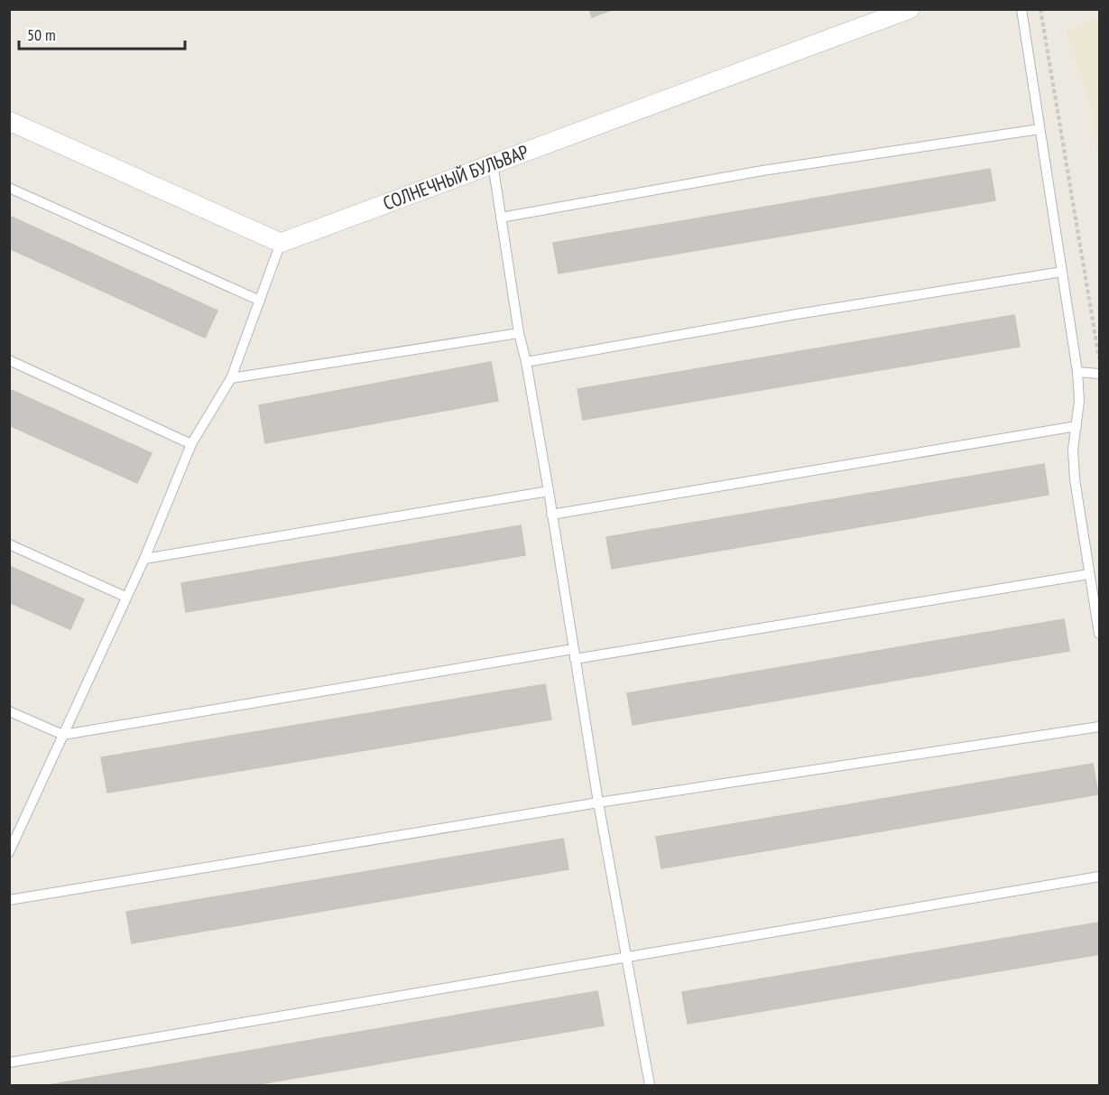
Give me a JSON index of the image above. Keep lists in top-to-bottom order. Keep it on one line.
{"streets":{"street":["СОЛНЕЧНЫЙ БУЛЬВАР"]},"scale_bar":"50 m"}
